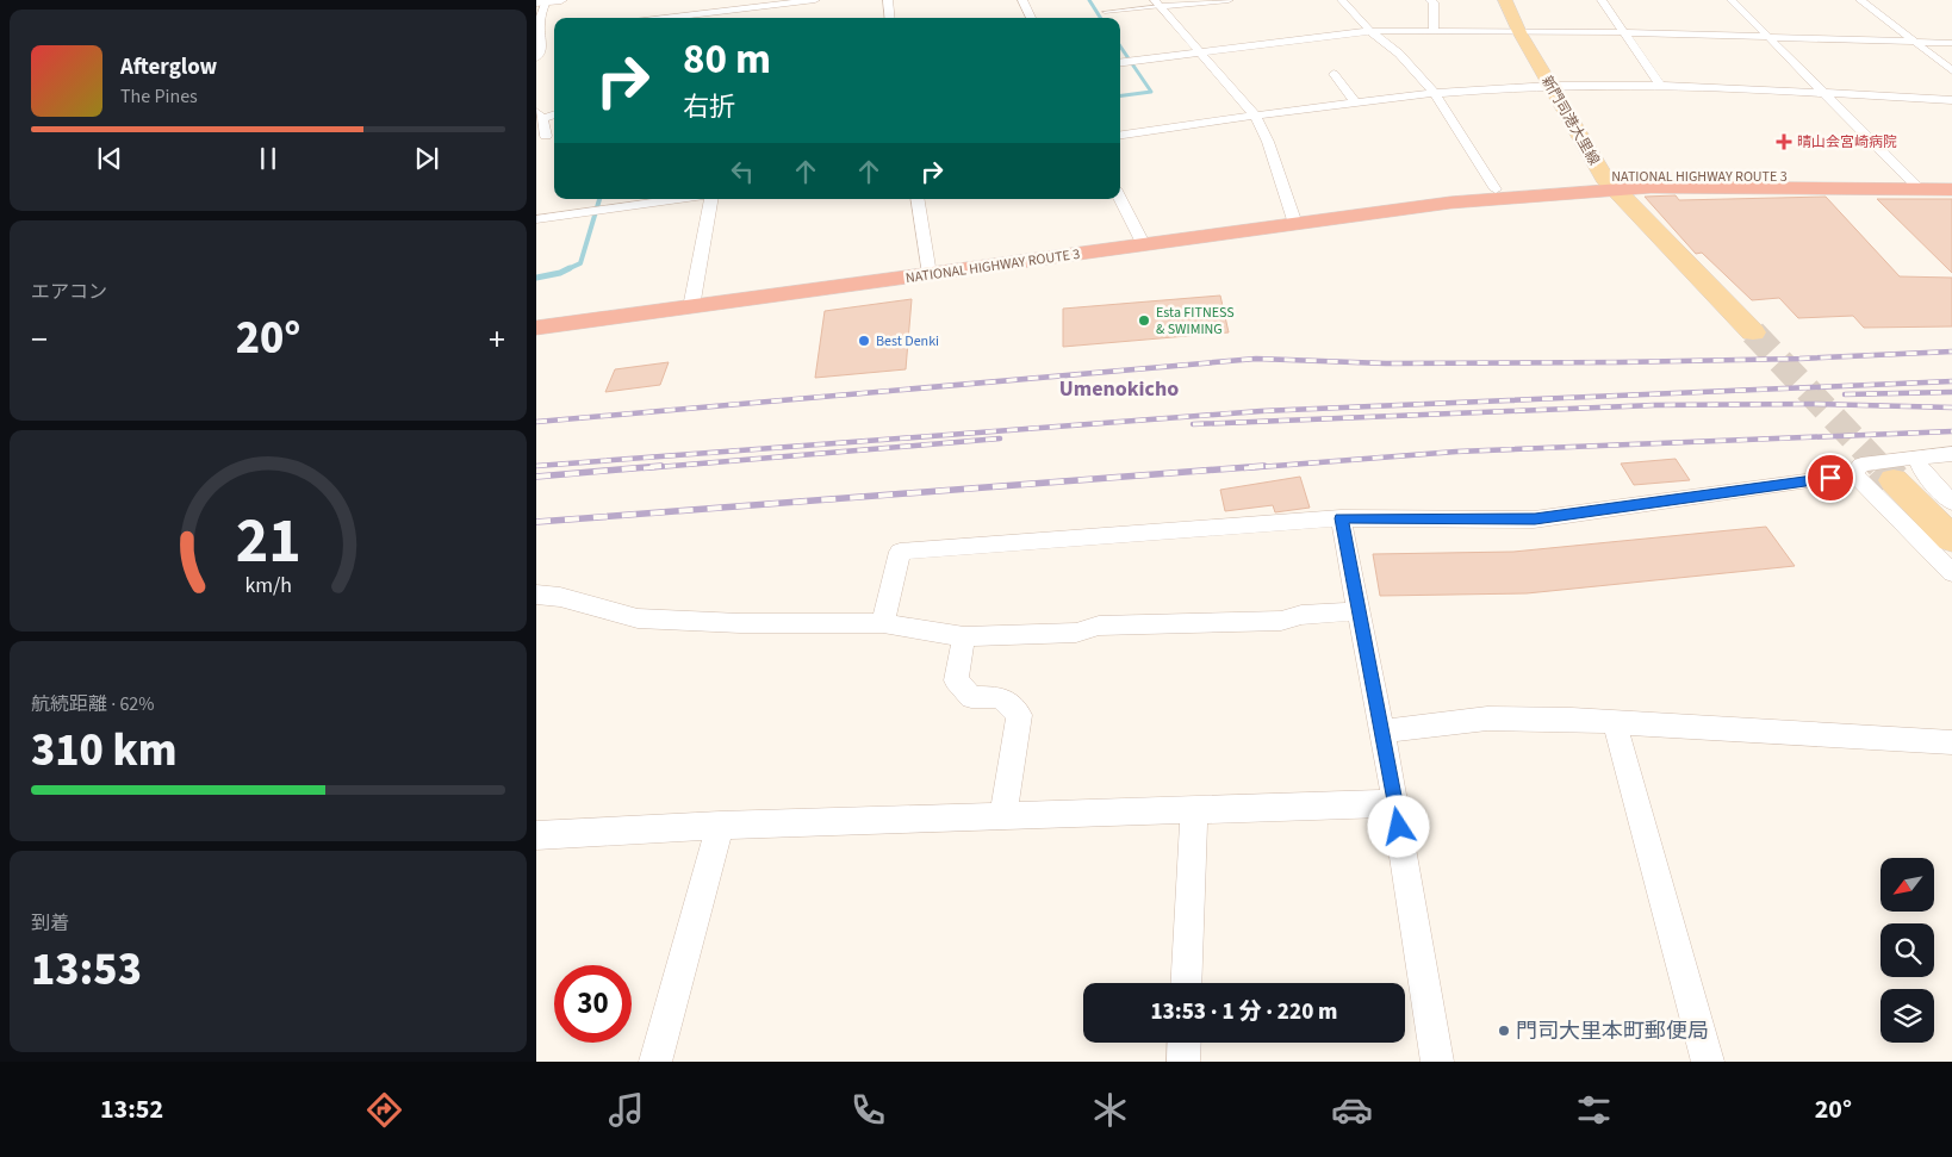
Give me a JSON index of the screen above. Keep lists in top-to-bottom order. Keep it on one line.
{"streets":{"highway":["NATIONAL HIGHWAY ROUTE 3"],"main road":["新門司港大里線"]},"crossings":[["新門司港大里線","NATIONAL HIGHWAY ROUTE 3"]],"districts":["Umenokicho"],"places":{"health":["晴山会宮崎病院"],"other":["Esta FITNESS & SWIMING","Best Denki","門司大里本町郵便局"]},"north":"bottom left","page":{"turn":["80 m","右折"],"song":["Afterglow","The Pines"],"tile":["エアコン",["航続距離 · 62%","310 km"],["到着","13:53"]],"heat":["−","20°","+"],"limit":"30","trip":"13:53 · 1 分 · 220 m","tabs":["13:52","20°"],"gauge":["21","km/h"]}}
